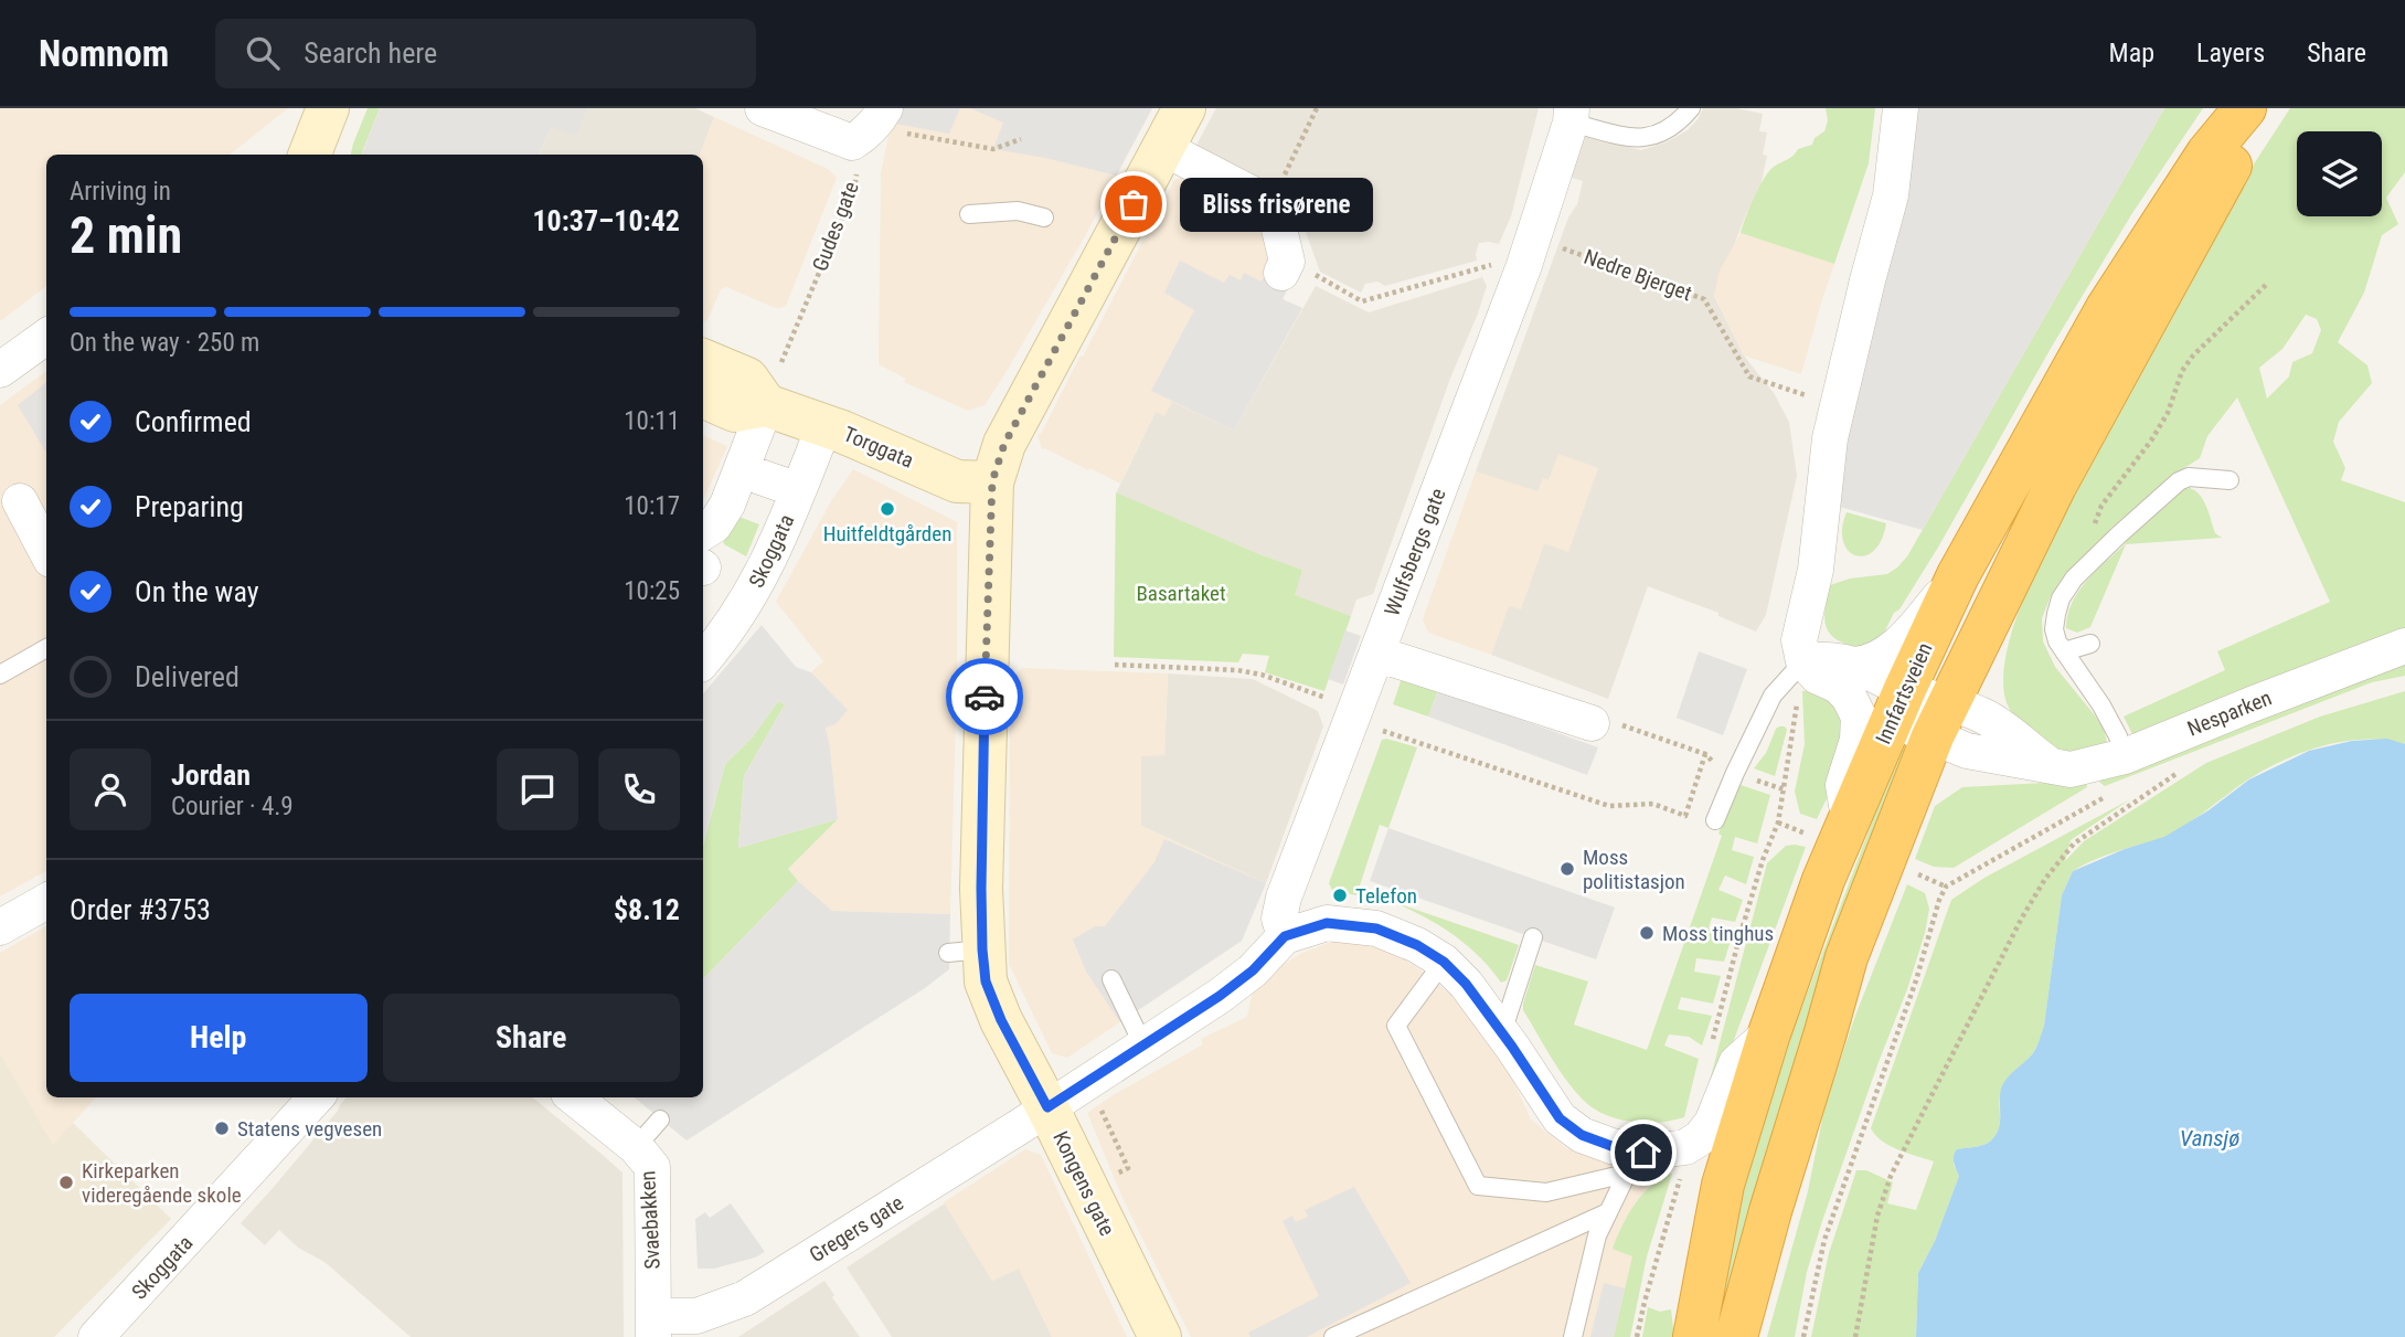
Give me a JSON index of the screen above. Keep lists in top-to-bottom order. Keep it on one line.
{"streets":{"highway":["Innfartsveien"],"street":["Torggata","Skoggata","Wulfsbergs gate","Nesparken","Kongens gate","Svaebakken","Gregers gate"],"path":["Gudes gate","Nedre Bjerget"]},"crossings":[["Nedre Bjerget","Wulfsbergs gate"],["Torggata","Skoggata"],["Torggata","Kongens gate"],["Innfartsveien","Nesparken"],["Kongens gate","Gregers gate"],["Svaebakken","Gregers gate"]],"water":["Vansjø"],"parks":["Basartaket"],"places":["Bliss frisørene","Huitfeldtgården","Moss politistasjon","Telefon","Moss tinghus","Statens vegvesen","Kirkeparken videregående skole"],"page":{"header":"Nomnom","search":"Search here","nav":["Map","Layers","Share"],"heading":["2 min","Arriving in","10:37–10:42"],"panel":["Jordan","Courier · 4.9","Order #3753","$8.12"],"bubble":"Bliss frisørene","bar":"On the way · 250 m","list":[["Confirmed","10:11"],["Preparing","10:17"],["On the way","10:25"],"Delivered"],"buttons":["Help","Share"]}}
